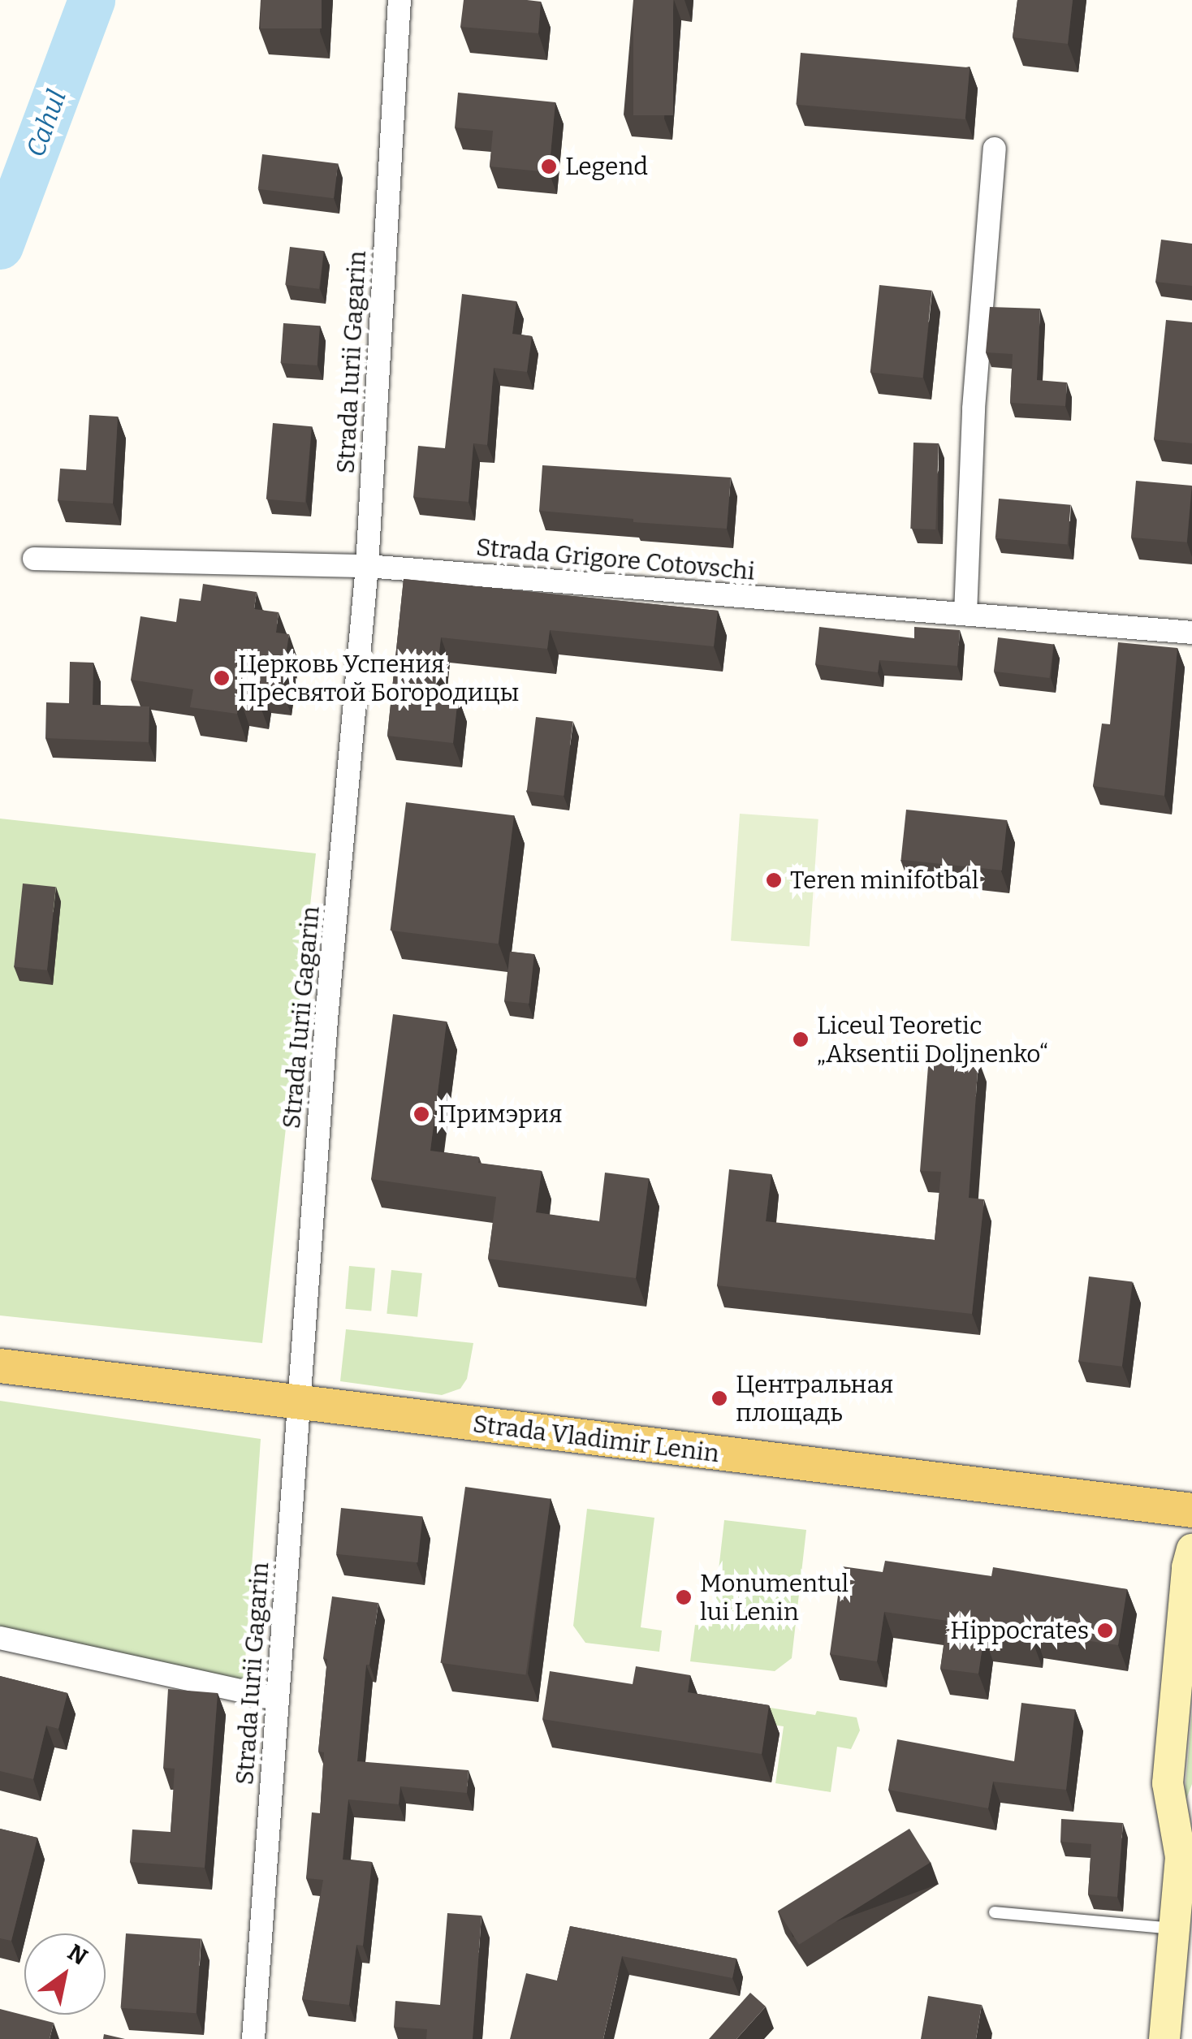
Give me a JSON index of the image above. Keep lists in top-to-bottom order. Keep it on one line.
{"streets":{"main road":["Strada Vladimir Lenin"],"street":["Strada Iurii Gagarin","Strada Grigore Cotovschi"]},"crossings":[["Strada Iurii Gagarin","Strada Grigore Cotovschi"],["Strada Iurii Gagarin","Strada Vladimir Lenin"]],"water":["Cahul"],"places":["Legend","Церковь Успения Пресвятой Богородицы","Teren minifotbal","Liceul Teoretic „Aksentii Doljnenko“","Примэрия","Центральная площадь","Monumentul lui Lenin","Hippocrates"],"north":"top right"}
